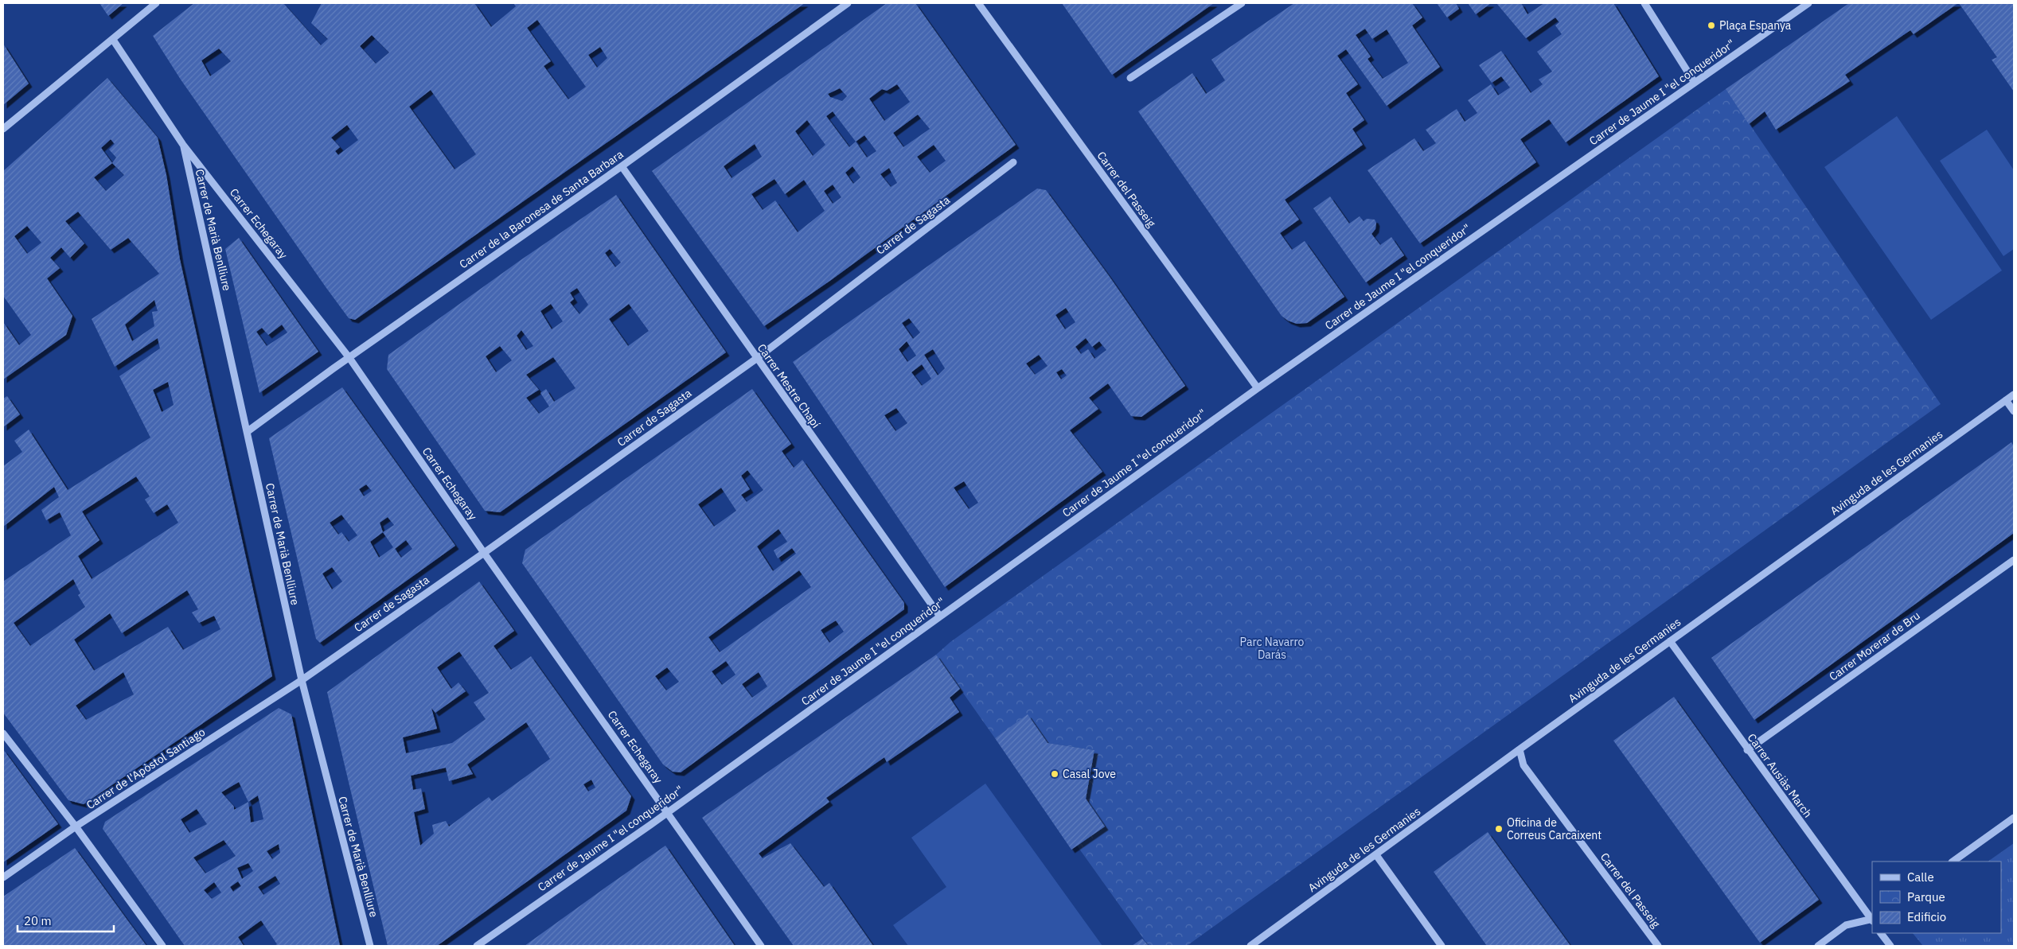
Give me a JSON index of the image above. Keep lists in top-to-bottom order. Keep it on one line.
{"streets":{"street":["Carrer de Jaume I \"el conqueridor\"","Carrer del Passeig","Carrer de la Baronesa de Santa Barbara","Carrer Echegaray","Carrer de Sagasta","Carrer de Marià Benlliure","Carrer Mestre Chapí","Avinguda de les Germanies","Carrer Morerar de Bru","Carrer de l'Apòstol Santiago","Carrer Ausiàs March"]},"crossings":[["Carrer de Jaume I \"el conqueridor\"","Carrer del Passeig"],["Carrer de Jaume I \"el conqueridor\"","Carrer Echegaray"],["Carrer de Jaume I \"el conqueridor\"","Carrer Mestre Chapí"],["Carrer del Passeig","Avinguda de les Germanies"],["Carrer de la Baronesa de Santa Barbara","Carrer Echegaray"],["Carrer de la Baronesa de Santa Barbara","Carrer de Marià Benlliure"],["Carrer de la Baronesa de Santa Barbara","Carrer Mestre Chapí"],["Carrer Echegaray","Carrer de Sagasta"],["Carrer Echegaray","Carrer de Marià Benlliure"],["Carrer de Sagasta","Carrer de Marià Benlliure"],["Carrer de Sagasta","Carrer Mestre Chapí"],["Carrer de Sagasta","Carrer de l'Apòstol Santiago"],["Carrer de Marià Benlliure","Carrer de l'Apòstol Santiago"],["Avinguda de les Germanies","Carrer Ausiàs March"],["Carrer Morerar de Bru","Carrer Ausiàs March"]],"parks":["Parc Navarro Darás"],"places":["Plaça Espanya","Casal Jove","Oficina de Correus Carcaixent"],"legend":["Calle","Parque","Edificio"],"scale_bar":"20 m"}
